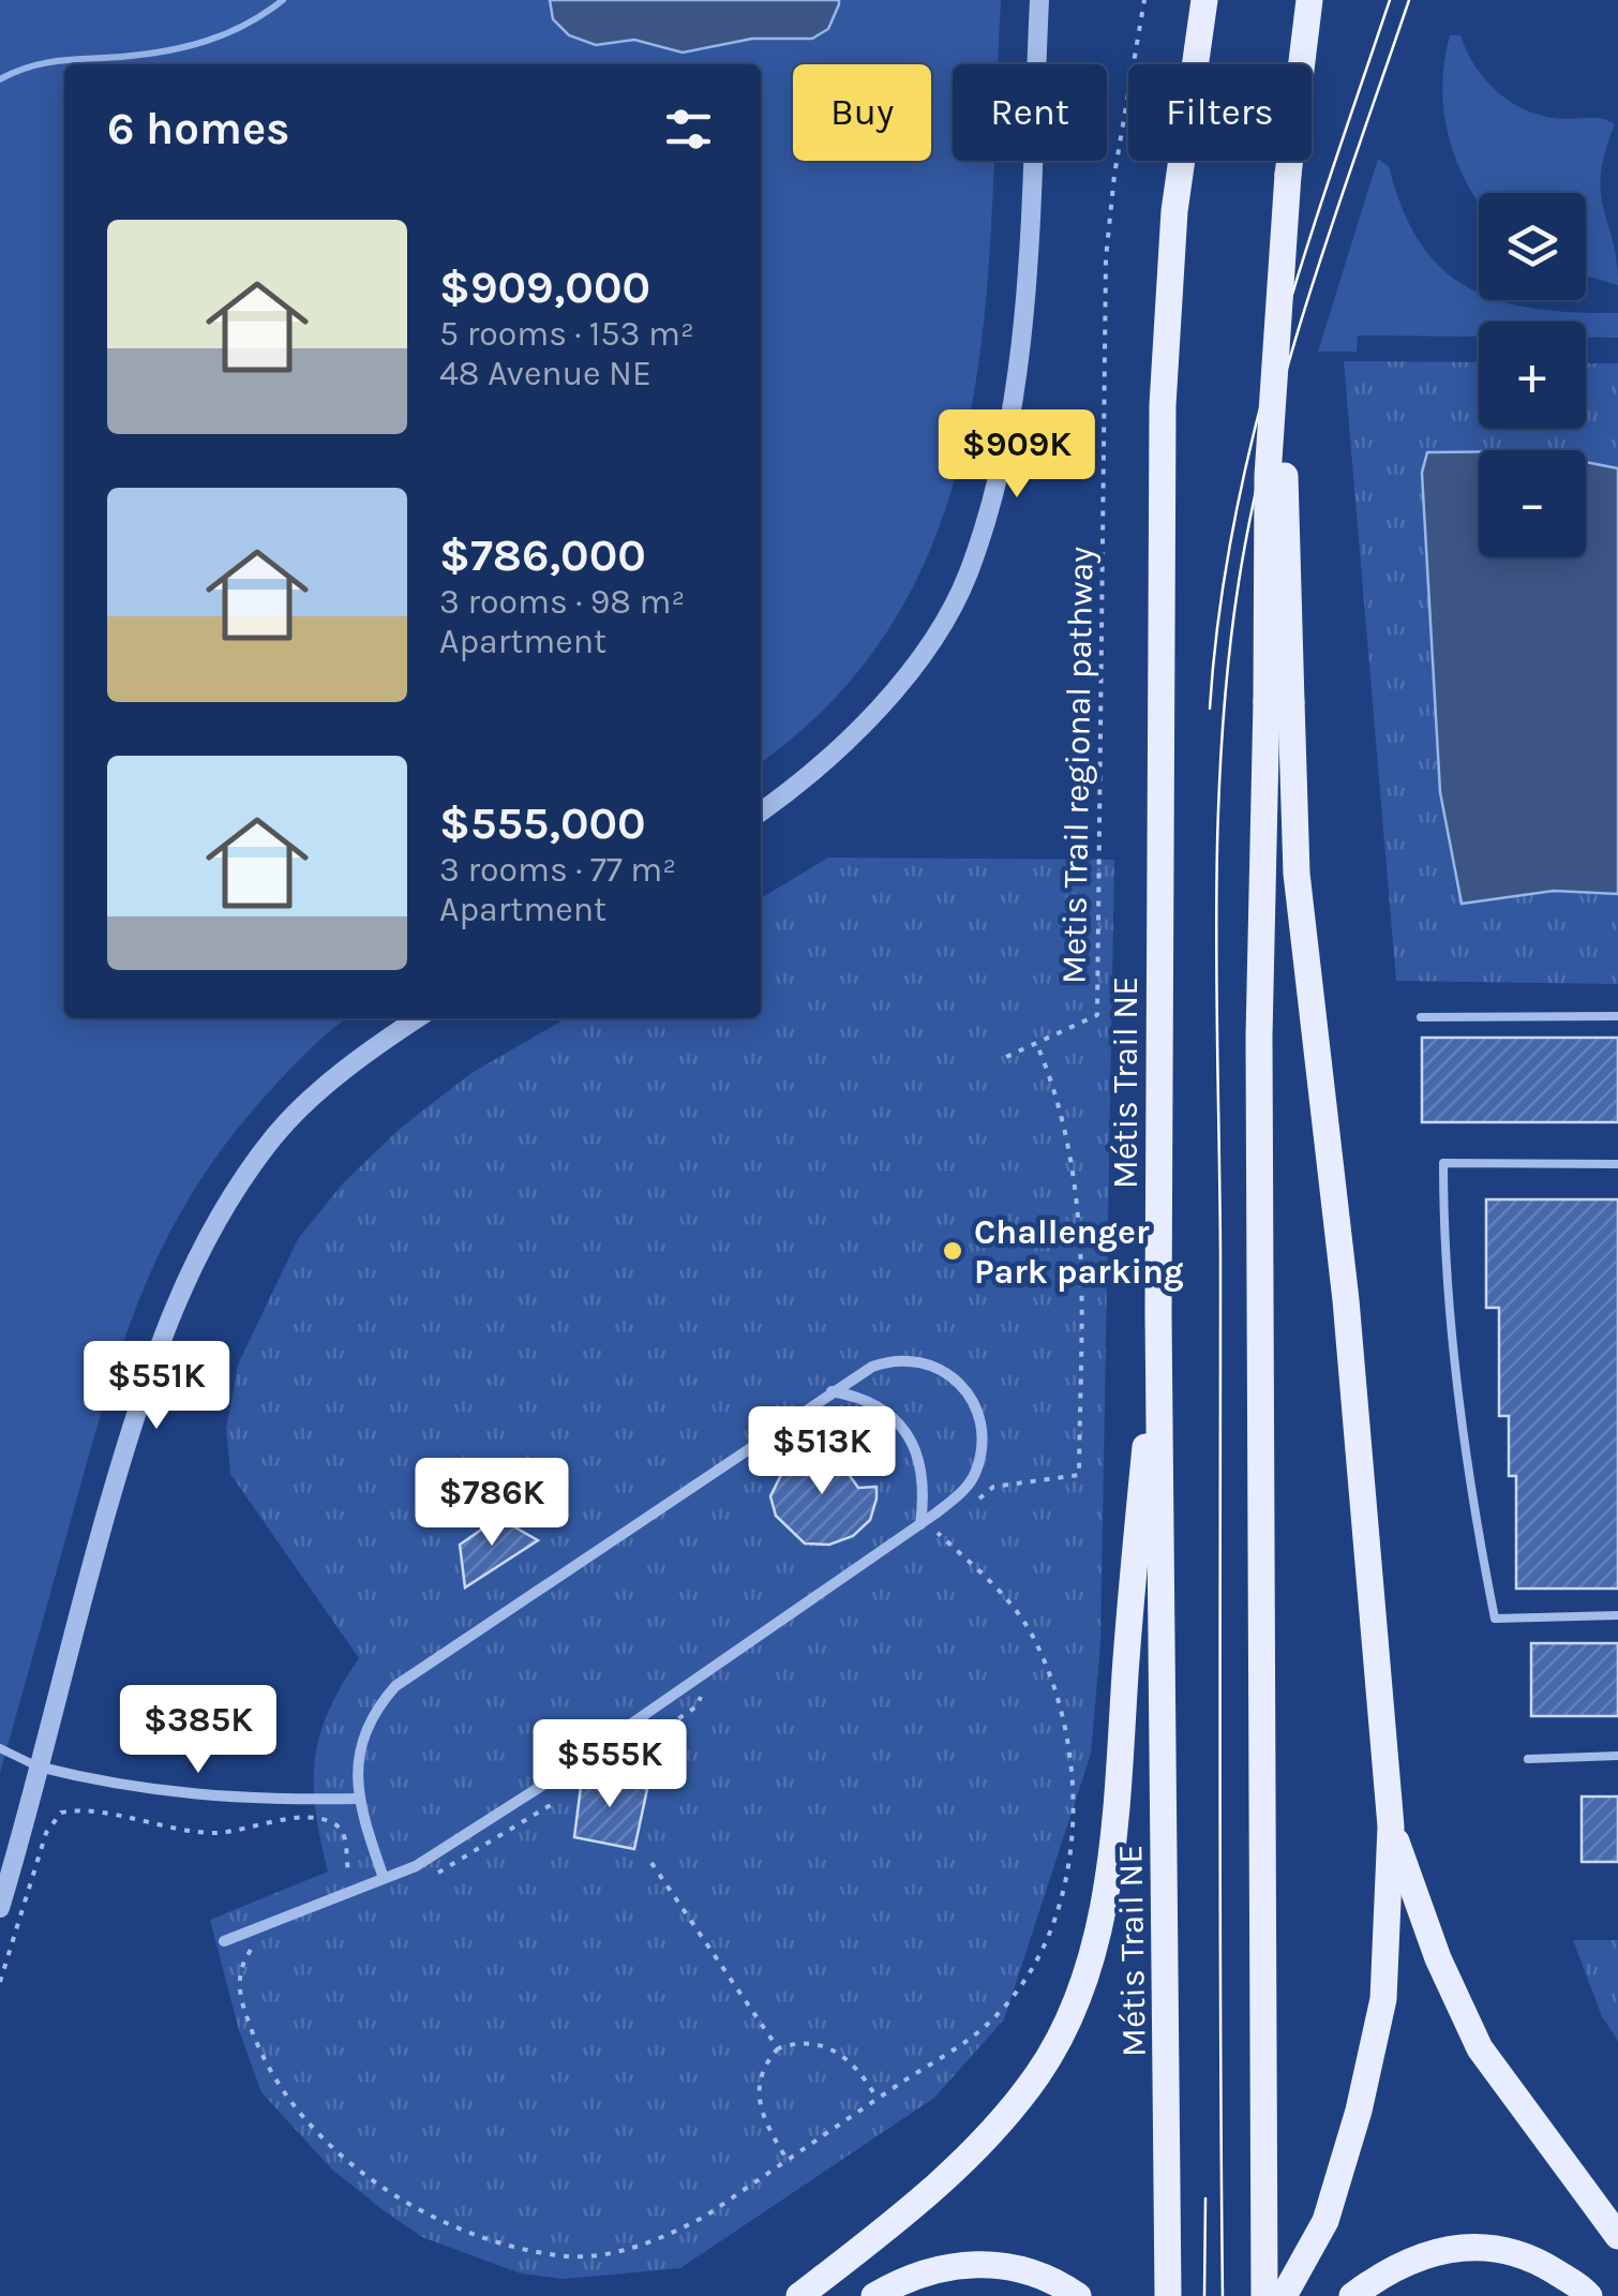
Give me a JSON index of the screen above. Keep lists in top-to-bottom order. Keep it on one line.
{"streets":{"main road":["Métis Trail NE"],"path":["Metis Trail regional pathway"]},"places":["Challenger Park parking"],"page":{"chip":["Buy","Rent","Filters"],"heading":"6 homes","map_buttons":["+","−"],"list":[{"name":"$909,000","note":"5 rooms · 153 m² · 48 Avenue NE"},{"name":"$786,000","note":"3 rooms · 98 m² · Apartment"},{"name":"$555,000","note":"3 rooms · 77 m² · Apartment"}],"price":["$909K","$551K","$513K","$786K","$385K","$555K"]}}
